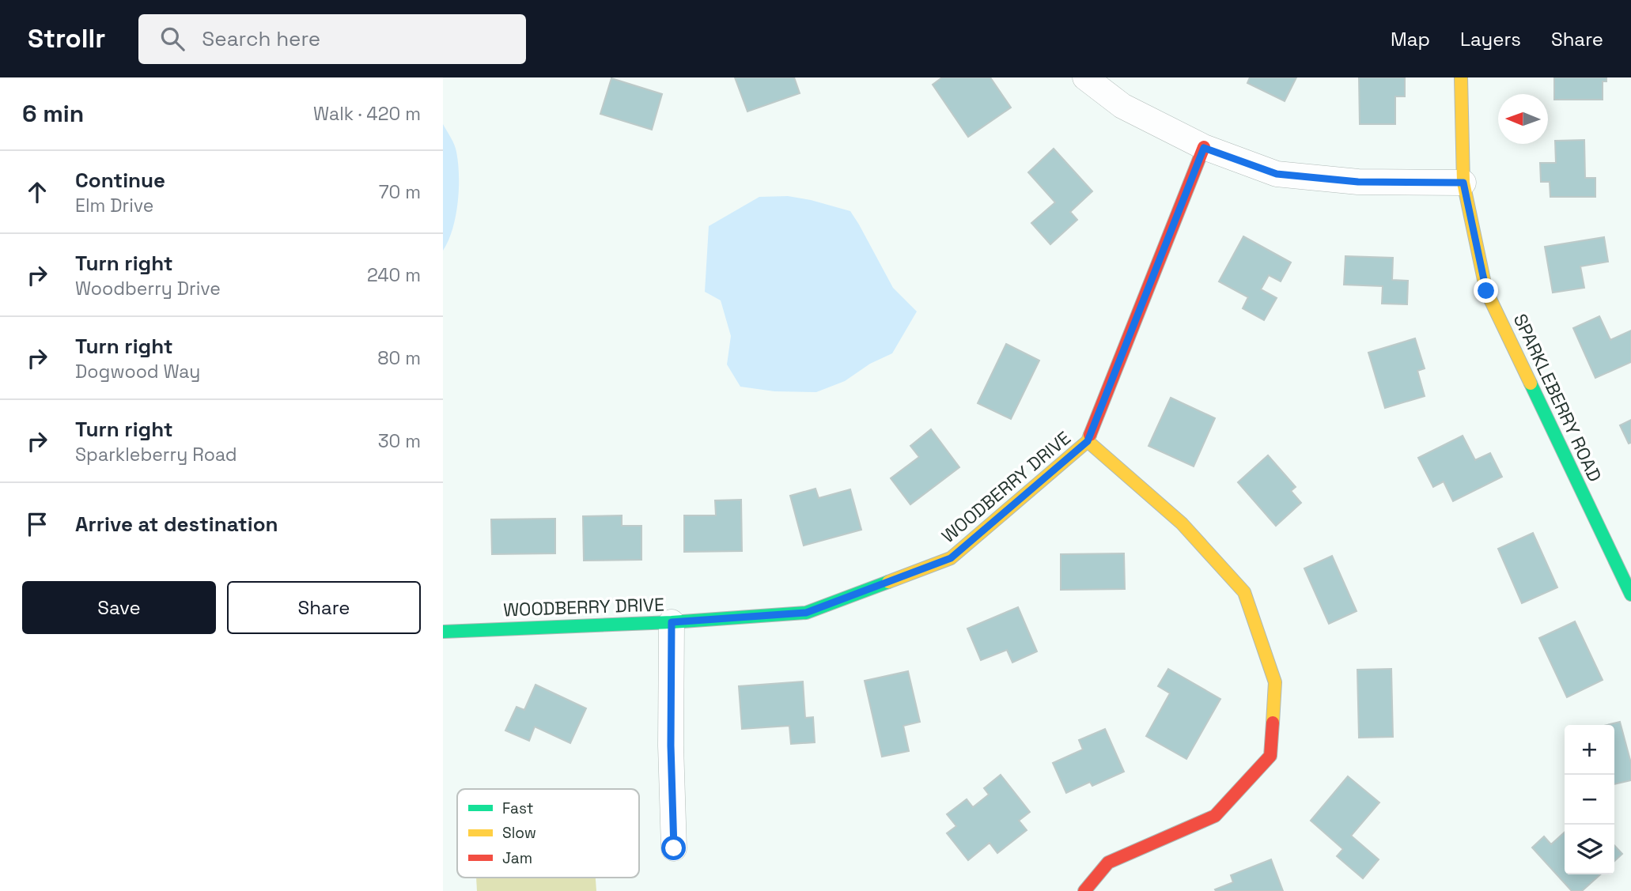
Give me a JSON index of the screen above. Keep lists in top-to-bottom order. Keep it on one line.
{"streets":{"street":["SPARKLEBERRY ROAD","WOODBERRY DRIVE"]},"legend":["Fast","Slow","Jam"],"north":"left","page":{"header":"Strollr","search":"Search here","nav":["Map","Layers","Share"],"heading":["6 min","Walk · 420 m"],"list":[["Continue","Elm Drive","70 m"],["Turn right","Woodberry Drive","240 m"],["Turn right","Dogwood Way","80 m"],["Turn right","Sparkleberry Road","30 m"],"Arrive at destination"],"buttons":["Save","Share"],"map_buttons":["+","−"]}}
